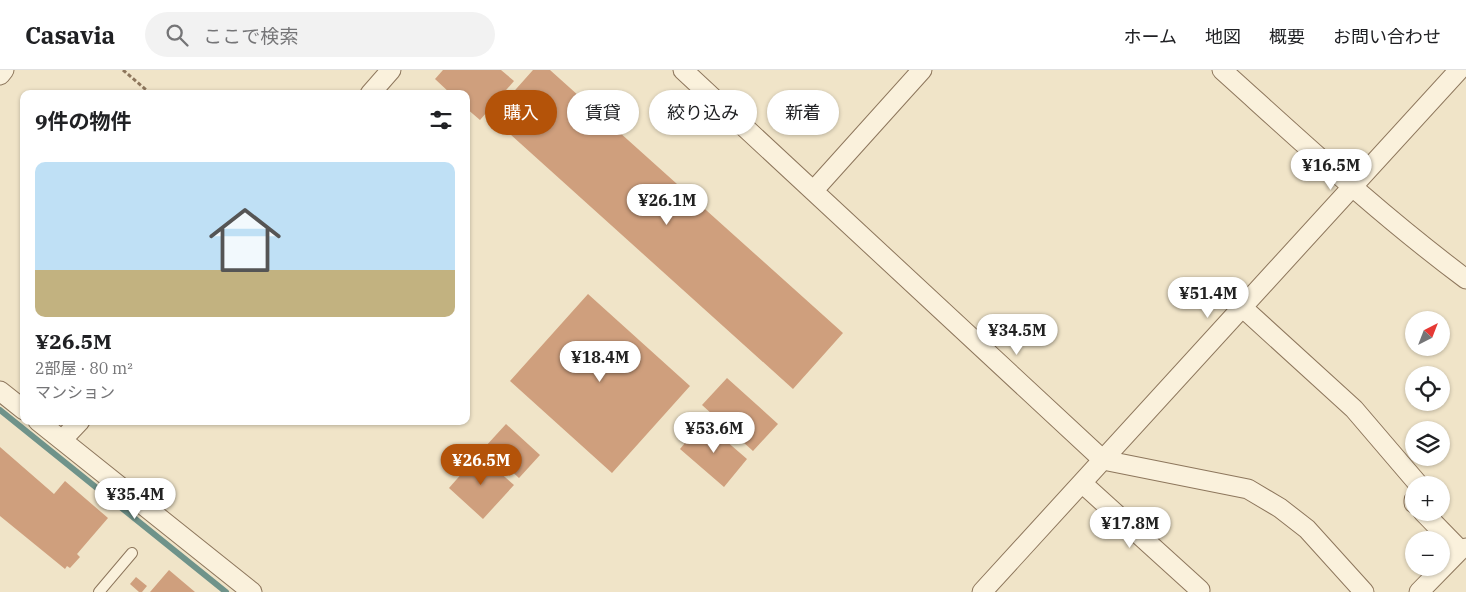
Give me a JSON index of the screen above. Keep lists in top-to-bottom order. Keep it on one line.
{"north":"top right","page":{"header":"Casavia","search":"ここで検索","nav":["ホーム","地図","概要","お問い合わせ"],"chip":["購入","賃貸","絞り込み","新着"],"heading":"9件の物件","price":["¥16.5M","¥26.1M","¥51.4M","¥34.5M","¥18.4M","¥53.6M","¥26.5M","¥35.4M","¥17.8M"],"list":[{"name":"¥26.5M","note":"2部屋 · 80 m² · マンション"}],"map_buttons":["+","−"]}}
